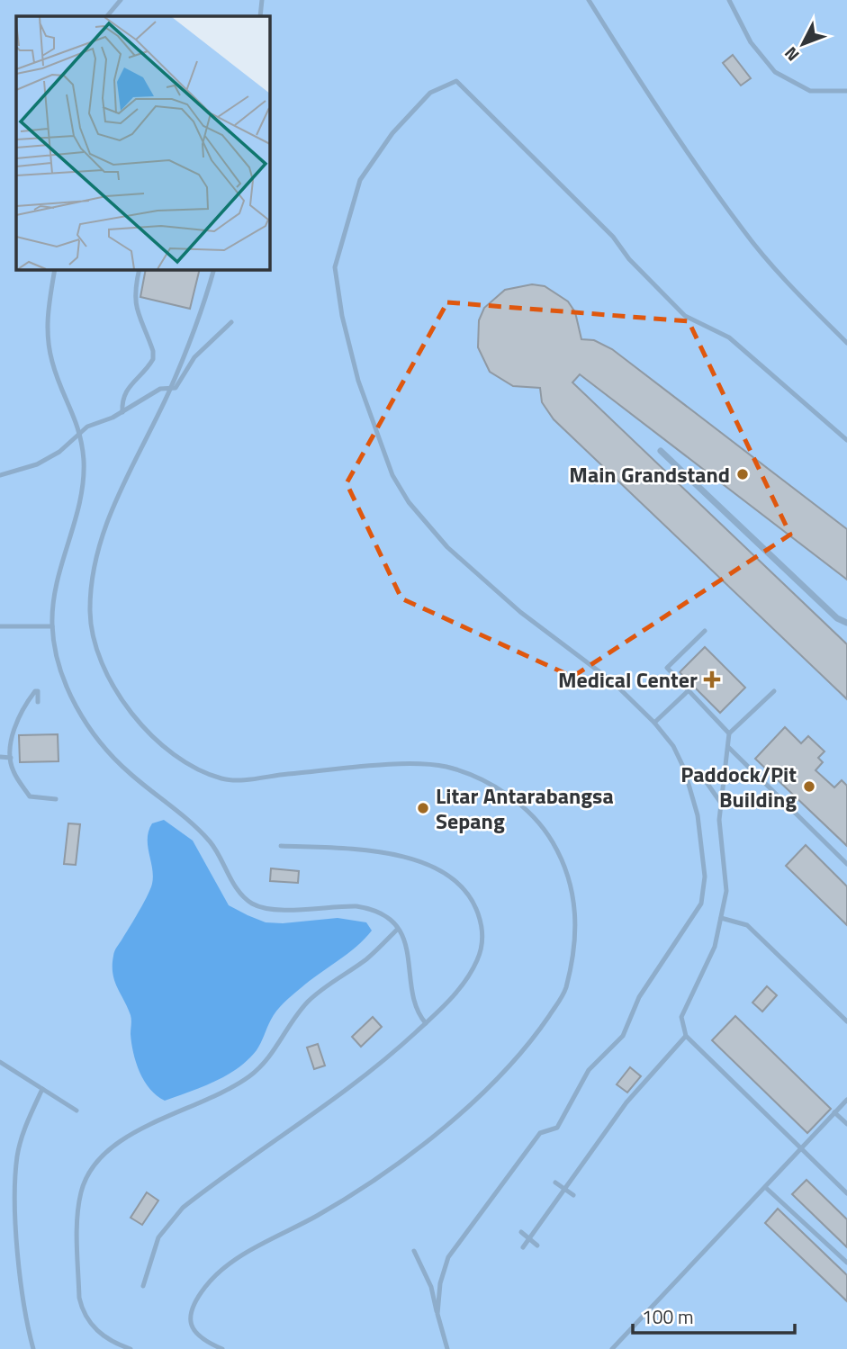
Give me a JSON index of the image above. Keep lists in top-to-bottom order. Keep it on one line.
{"places":{"other":["Main Grandstand","Paddock/Pit Building","Litar Antarabangsa Sepang"],"health":["Medical Center"]},"scale_bar":"100 m","north":"bottom left"}
